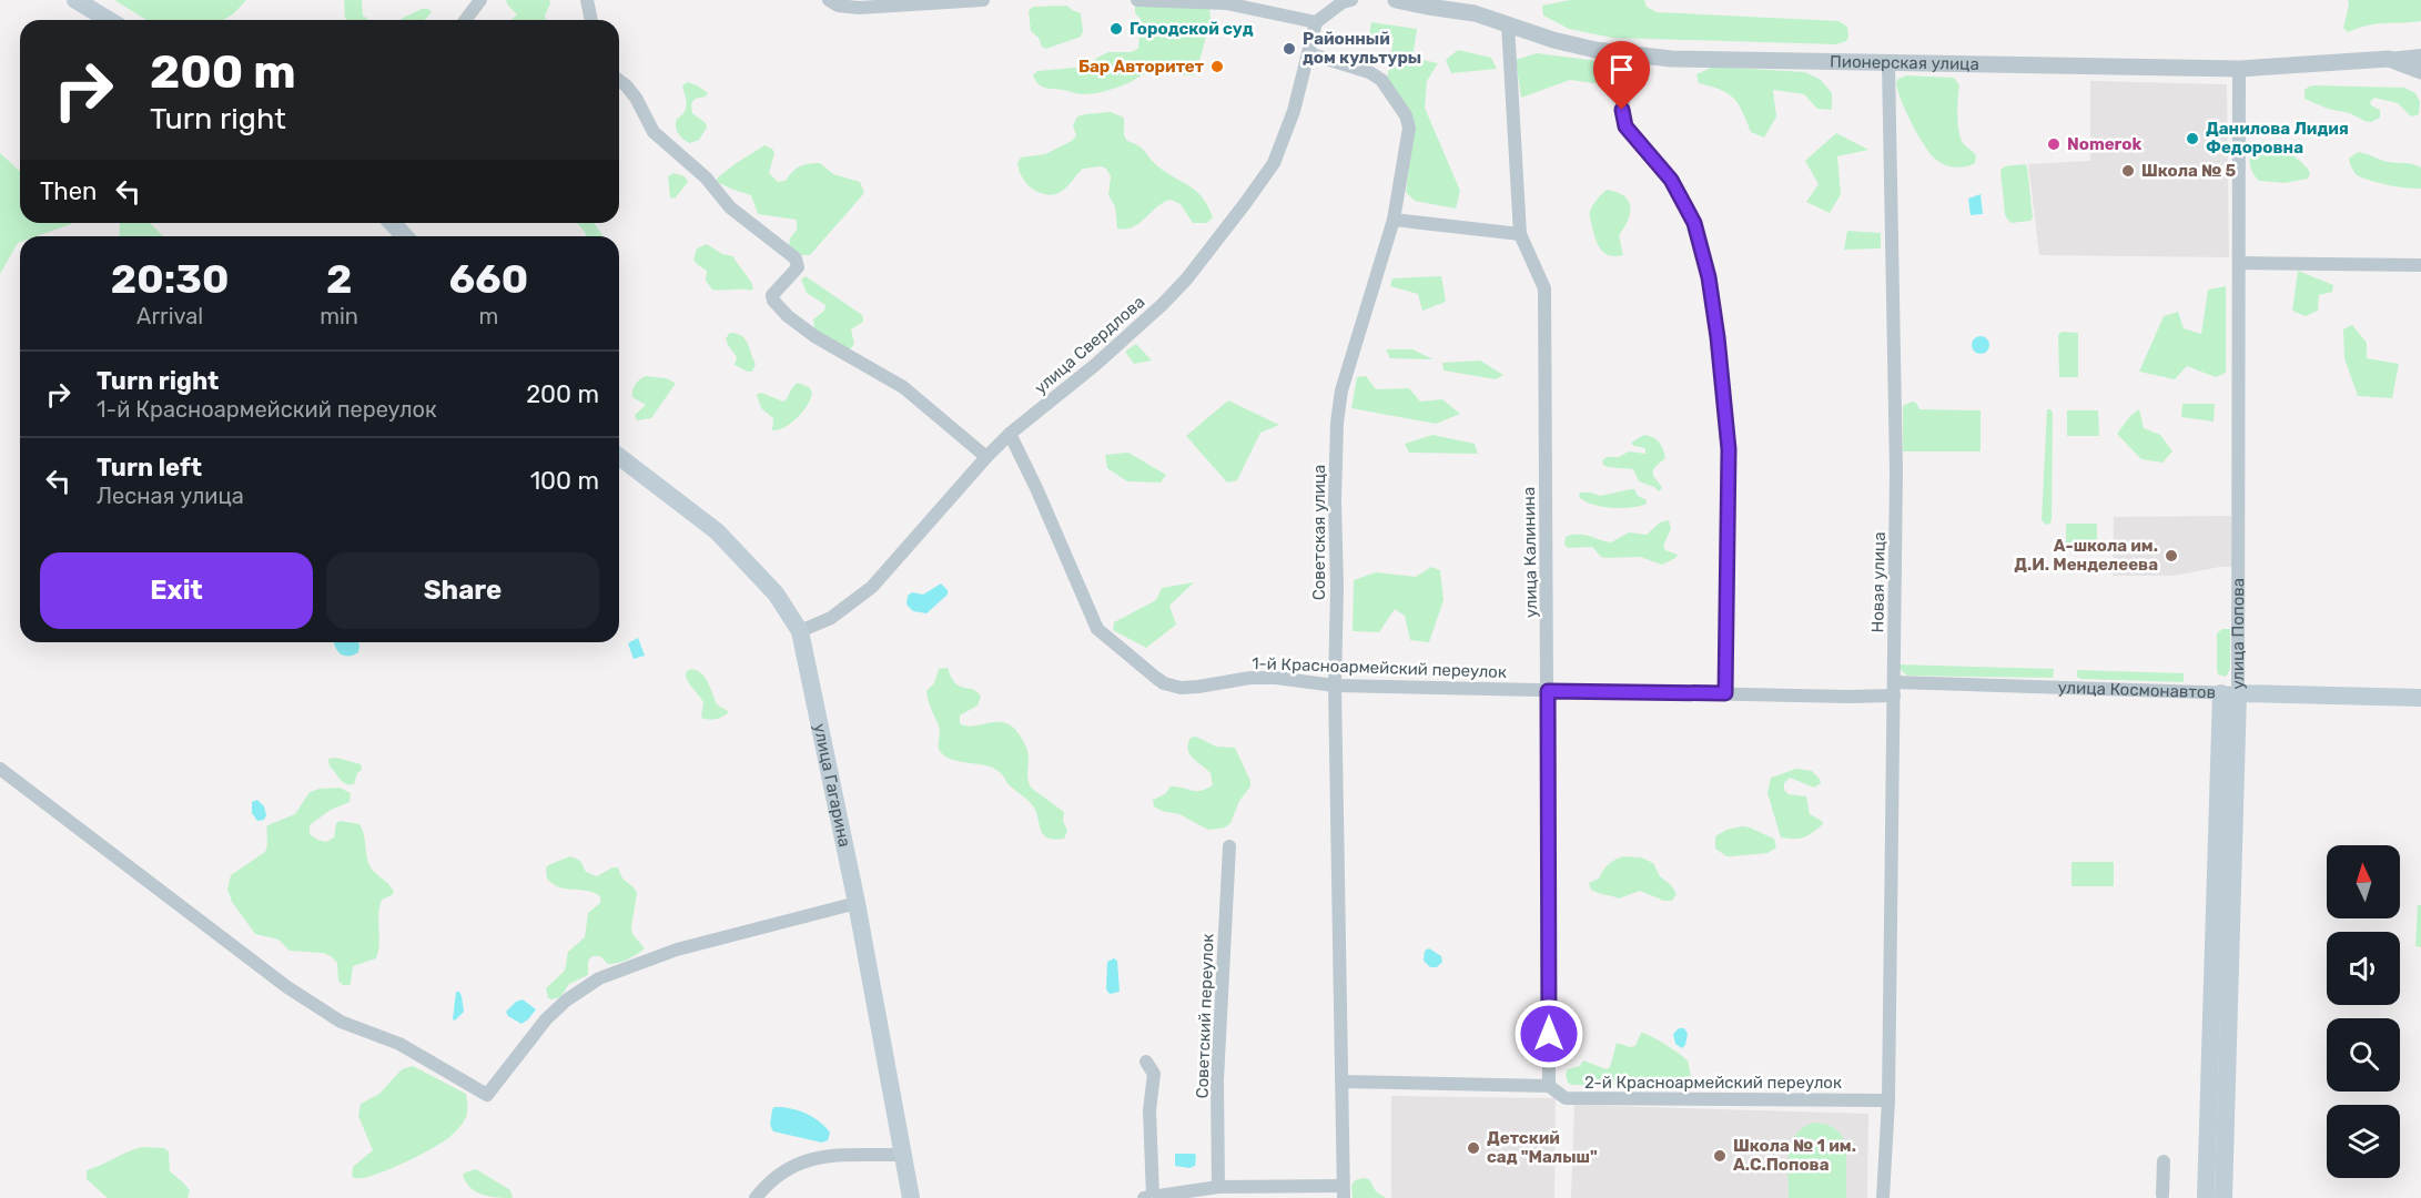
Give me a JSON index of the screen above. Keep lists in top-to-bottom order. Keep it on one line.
{"streets":{"main road":["улица Попова","улица Космонавтов","улица Гагарина"],"street":["Пионерская улица","улица Свердлова","Советская улица","улица Калинина","Новая улица","1-й Красноармейский переулок","Советский переулок","2-й Красноармейский переулок"]},"crossings":[["Пионерская улица","улица Калинина"],["Пионерская улица","Новая улица"],["Пионерская улица","улица Попова"],["улица Свердлова","Советская улица"],["улица Свердлова","1-й Красноармейский переулок"],["улица Свердлова","улица Гагарина"],["Советская улица","1-й Красноармейский переулок"],["Советская улица","2-й Красноармейский переулок"],["улица Калинина","1-й Красноармейский переулок"],["улица Калинина","2-й Красноармейский переулок"],["Новая улица","1-й Красноармейский переулок"],["Новая улица","улица Космонавтов"],["Новая улица","2-й Красноармейский переулок"],["улица Попова","улица Космонавтов"],["1-й Красноармейский переулок","улица Космонавтов"]],"places":["Городской суд","Районный дом культуры","Бар Авторитет","Данилова Лидия Федоровна","Nomerok","Школа № 5","А-школа им. Д.И. Менделеева","Детский сад \"Малыш\"","Школа № 1 им. А.С.Попова"],"north":"top","page":{"turn":["200 m","Turn right"],"then":"Then","eta":["20:30","Arrival","2","min","660","m"],"list":[{"name":"Turn right","note":"1-й Красноармейский переулок","value":"200 m"},{"name":"Turn left","note":"Лесная улица","value":"100 m"}],"buttons":["Exit","Share"]}}
